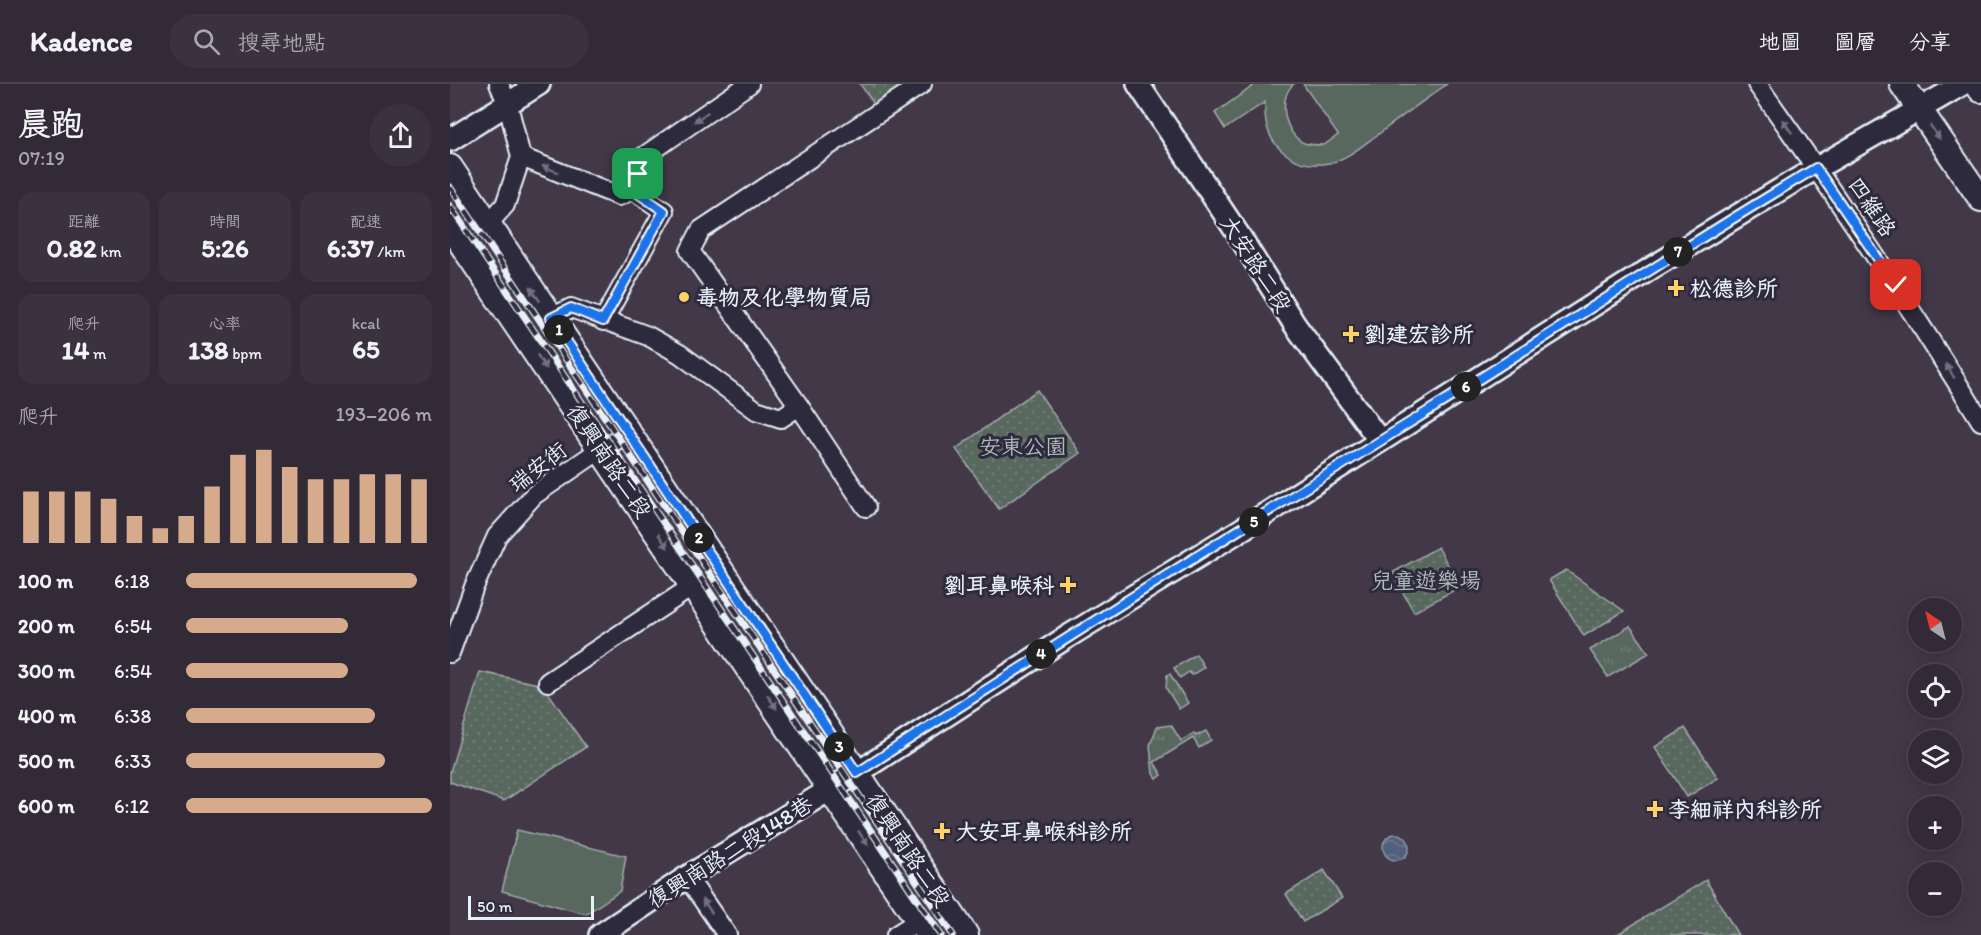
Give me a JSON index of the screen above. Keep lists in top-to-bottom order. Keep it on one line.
{"streets":{"main road":["復興南路二段"],"street":["四維路","大安路二段","瑞安街","復興南路二段148巷"]},"crossings":[["四維路","復興南路二段148巷"],["大安路二段","復興南路二段148巷"],["復興南路二段","瑞安街"],["復興南路二段","復興南路二段148巷"]],"one_way":["四維路"],"parks":["安東公園","兒童遊樂場"],"places":{"health":["松德診所","劉建宏診所","劉耳鼻喉科","李細祥內科診所","大安耳鼻喉科診所"],"other":["毒物及化學物質局"]},"scale_bar":"50 m","north":"top left","page":{"header":"Kadence","search":"搜尋地點","nav":["地圖","圖層","分享"],"heading":["晨跑","07:19"],"stats":[["距離","0.82 km"],["時間","5:26"],["配速","6:37 /km"],["爬升","14 m"],["心率","138 bpm"],["kcal","65"]],"pins":["7","1","6","5","2","4","3"],"chart":["爬升","193–206 m"],"list":[{"name":"100 m","note":"6:18"},{"name":"200 m","note":"6:54"},{"name":"300 m","note":"6:54"},{"name":"400 m","note":"6:38"},{"name":"500 m","note":"6:33"},{"name":"600 m","note":"6:12"}],"map_buttons":["+","−"],"scale":"50 m"}}
